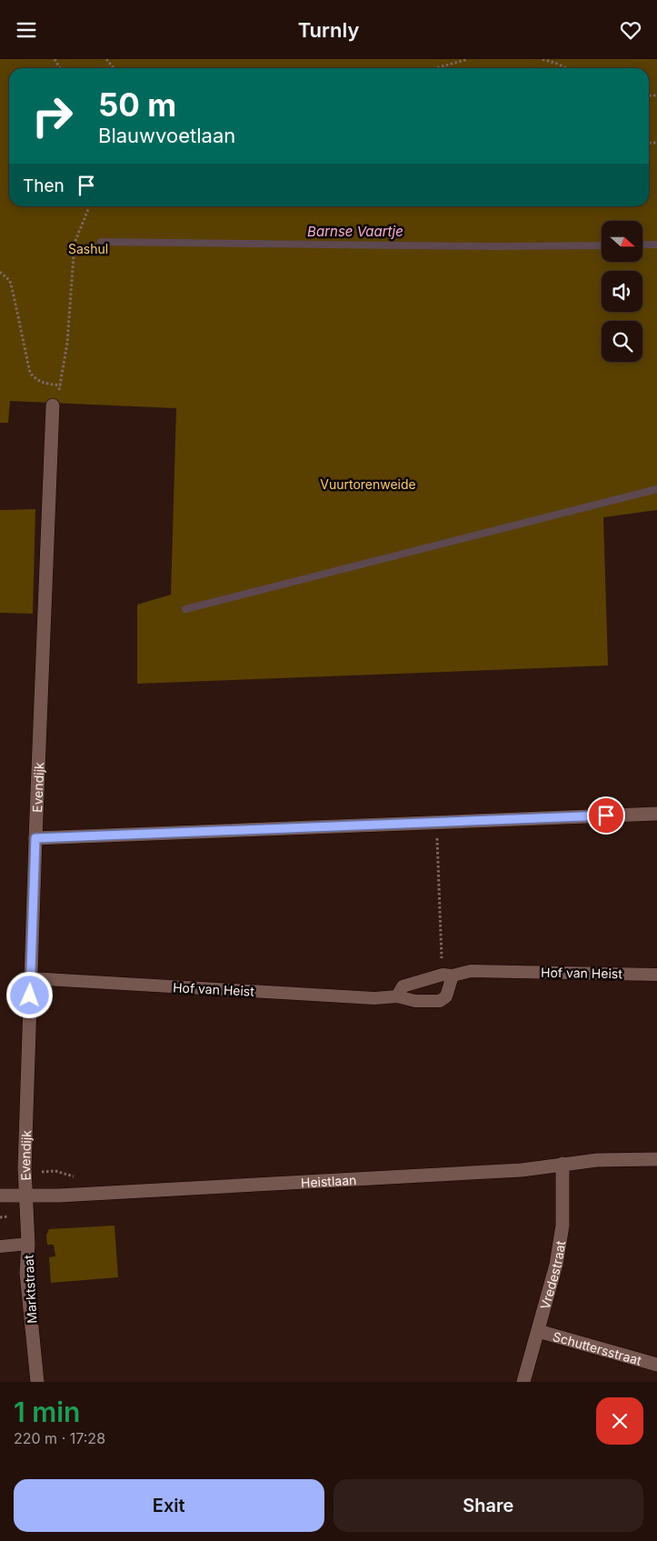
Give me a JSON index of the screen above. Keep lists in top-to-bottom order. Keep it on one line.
{"streets":{"street":["Evendijk","Heistlaan","Vredestraat","Marktstraat","Schuttersstraat"],"lane":["Hof van Heist"]},"crossings":[["Evendijk","Hof van Heist"],["Evendijk","Heistlaan"],["Evendijk","Marktstraat"],["Heistlaan","Vredestraat"],["Heistlaan","Marktstraat"],["Vredestraat","Schuttersstraat"]],"water":["Barnse Vaartje"],"parks":["Sashul","Vuurtorenweide"],"north":"right","page":{"header":"Turnly","turn":["50 m","Blauwvoetlaan"],"then":"Then","heading":["1 min","220 m · 17:28"],"buttons":["Exit","Share"]}}
